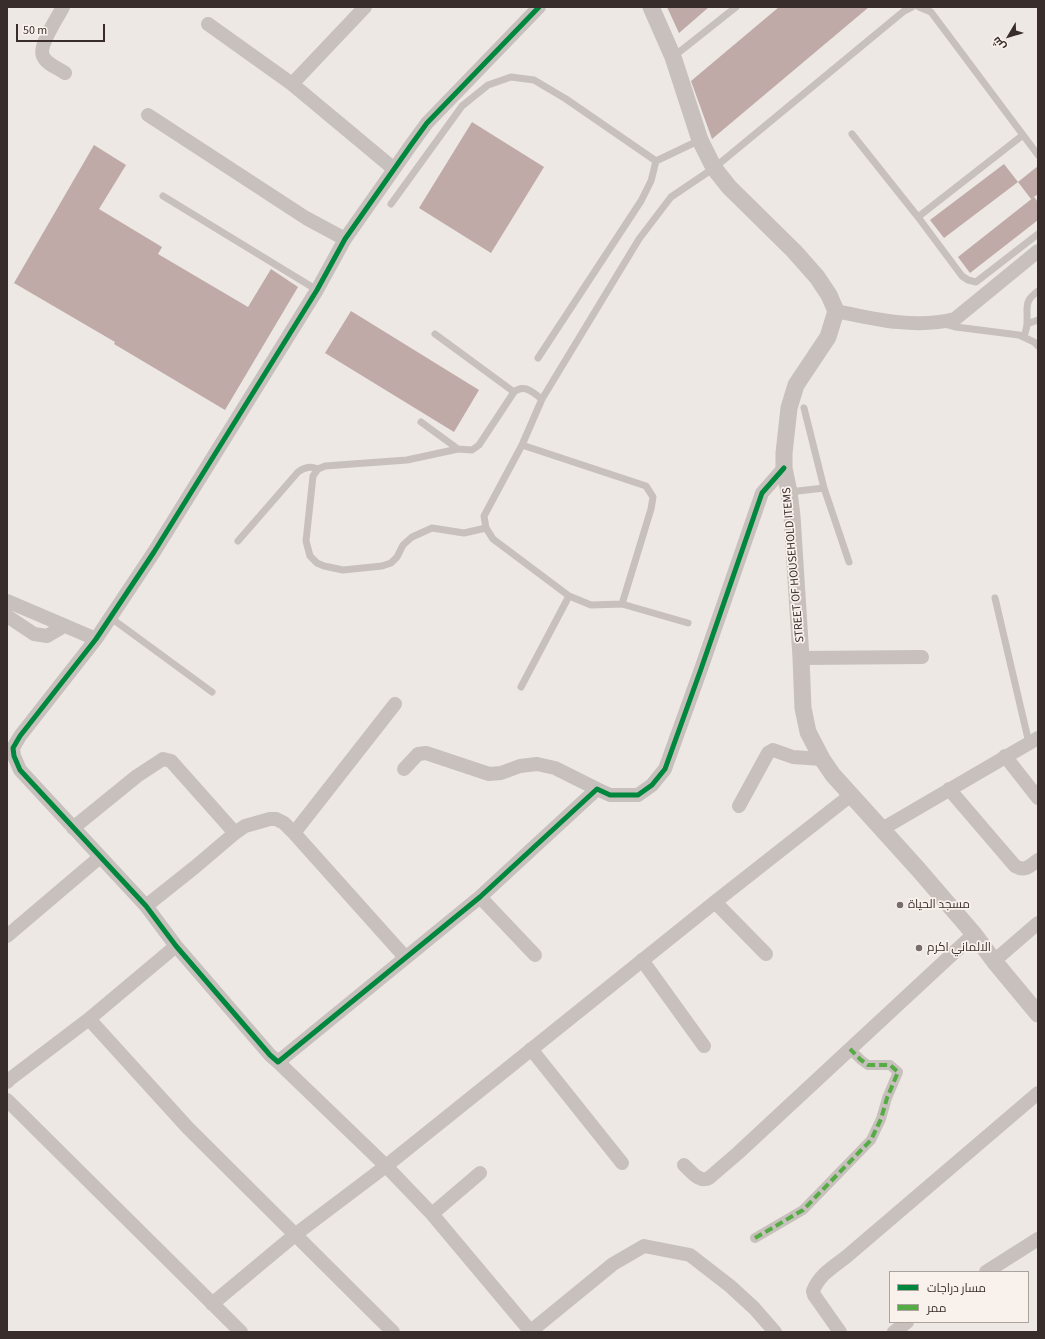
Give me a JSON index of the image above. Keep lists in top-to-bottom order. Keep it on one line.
{"streets":{"street":["STREET OF HOUSEHOLD ITEMS"]},"places":["مسجد الحياة","الالماني اكرم"],"legend":["مسار دراجات","ممر"],"scale_bar":"50 m","north":"bottom left"}
